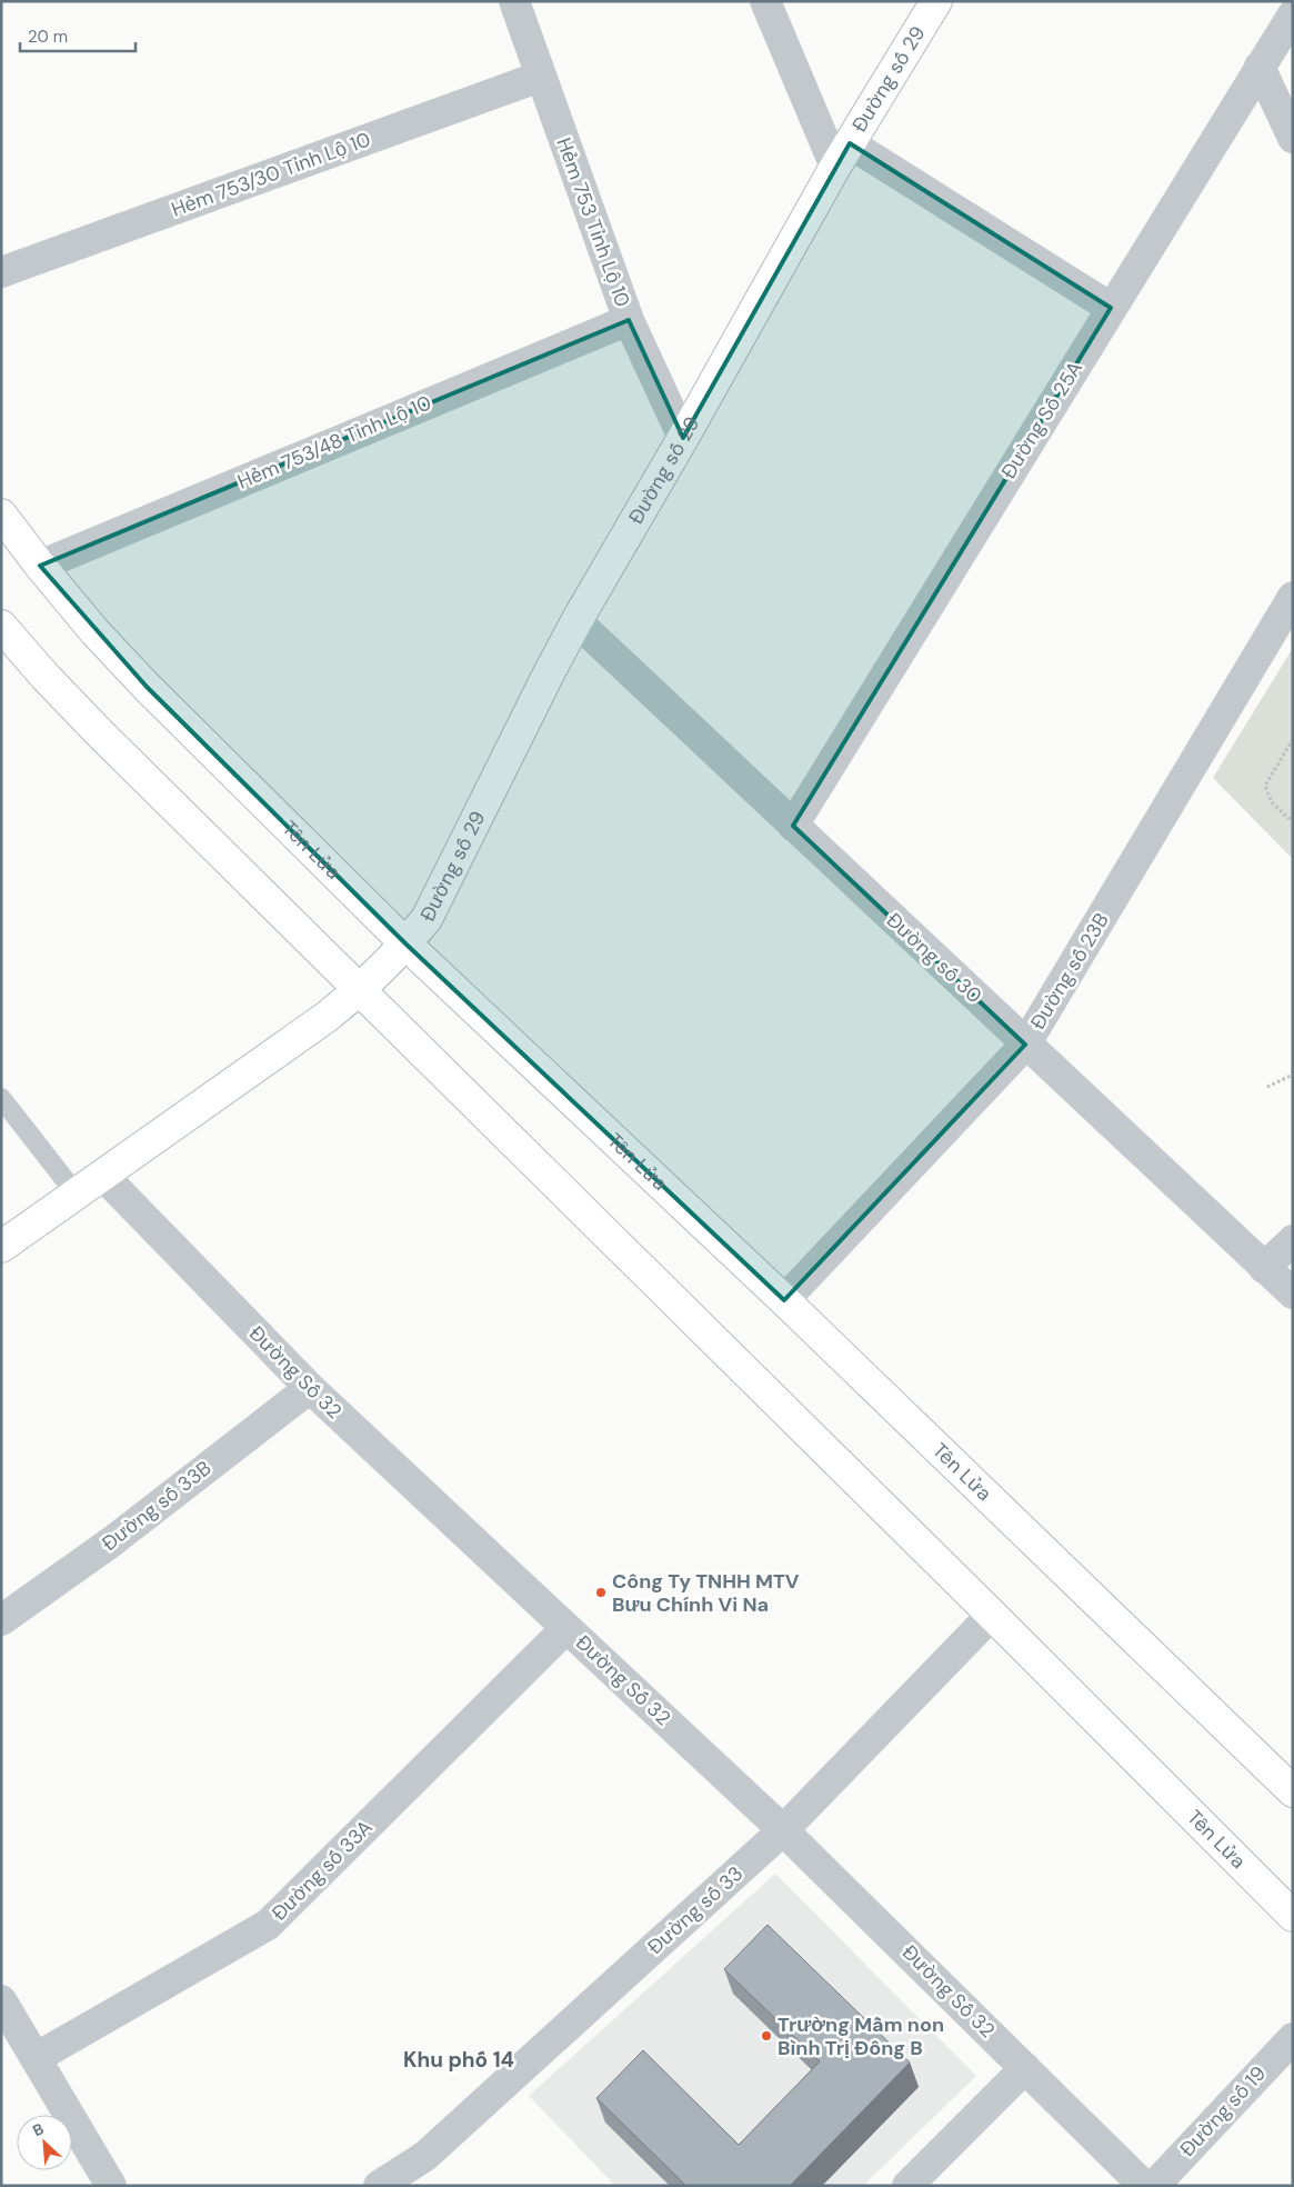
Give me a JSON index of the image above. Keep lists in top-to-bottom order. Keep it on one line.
{"streets":{"main road":["Đường số 29","Tên Lửa"],"street":["Hẻm 753/30 Tỉnh Lộ 10","Hẻm 753 Tỉnh Lộ 10","Đường Số 25A","Hẻm 753/48 Tỉnh Lộ 10","Đường số 30","Đường số 23B","Đường Số 32","Đường số 33B","Đường số 33A","Đường số 33","Đường số 19"]},"crossings":[["Đường số 29","Hẻm 753 Tỉnh Lộ 10"],["Đường số 29","Tên Lửa"],["Đường số 29","Đường số 30"],["Hẻm 753/30 Tỉnh Lộ 10","Hẻm 753 Tỉnh Lộ 10"],["Hẻm 753 Tỉnh Lộ 10","Hẻm 753/48 Tỉnh Lộ 10"],["Đường Số 25A","Đường số 30"],["Hẻm 753/48 Tỉnh Lộ 10","Tên Lửa"],["Tên Lửa","Đường số 23B"],["Tên Lửa","Đường số 33"],["Đường số 30","Đường số 23B"],["Đường Số 32","Đường số 33B"],["Đường Số 32","Đường số 33A"],["Đường Số 32","Đường số 33"]],"districts":["Khu phố 14"],"places":["Công Ty TNHH MTV Bưu Chính Vi Na","Trường Mầm non Bình Trị Đông B"],"scale_bar":"20 m","north":"top left"}
